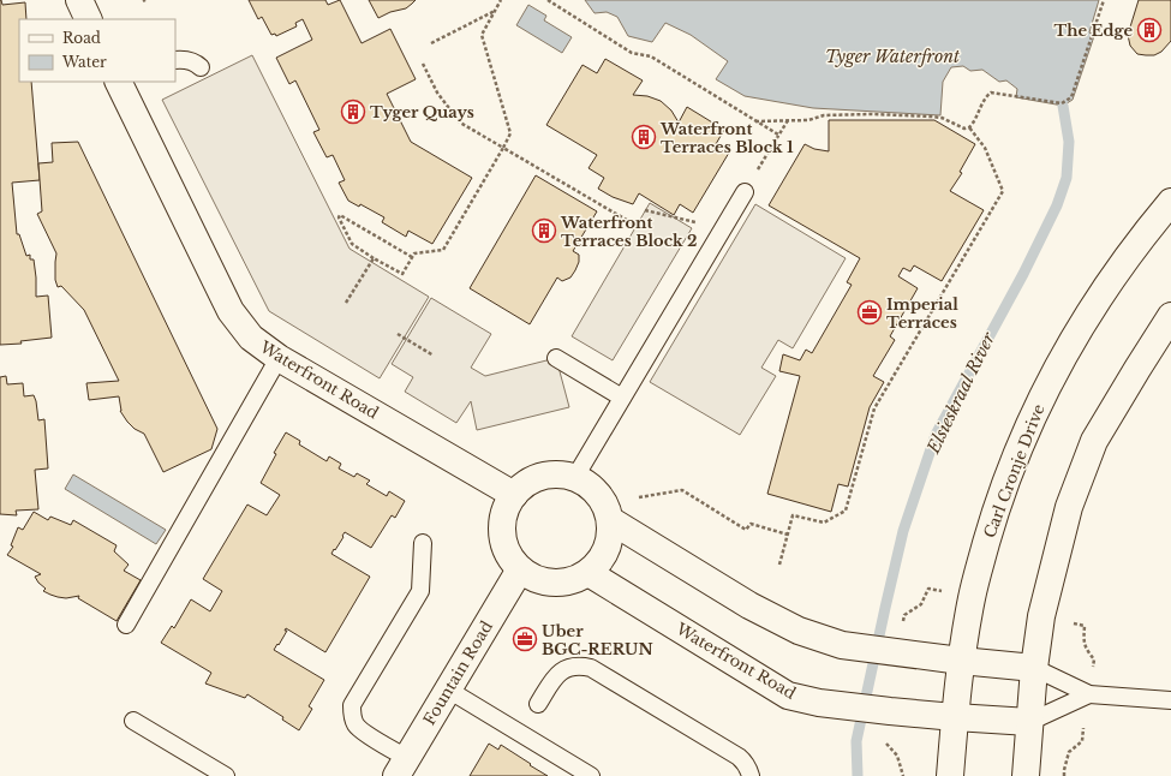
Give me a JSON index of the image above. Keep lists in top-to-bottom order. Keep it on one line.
{"streets":{"street":["Waterfront Road","Carl Cronje Drive","Fountain Road"]},"crossings":[["Waterfront Road","Carl Cronje Drive"],["Waterfront Road","Fountain Road"]],"water":["Tyger Waterfront","Elsieskraal River"],"places":{"building":["The Edge","Tyger Quays","Waterfront Terraces Block 1","Waterfront Terraces Block 2"],"office":["Imperial Terraces","Uber BGC-RERUN"]},"legend":["Road","Water"]}
